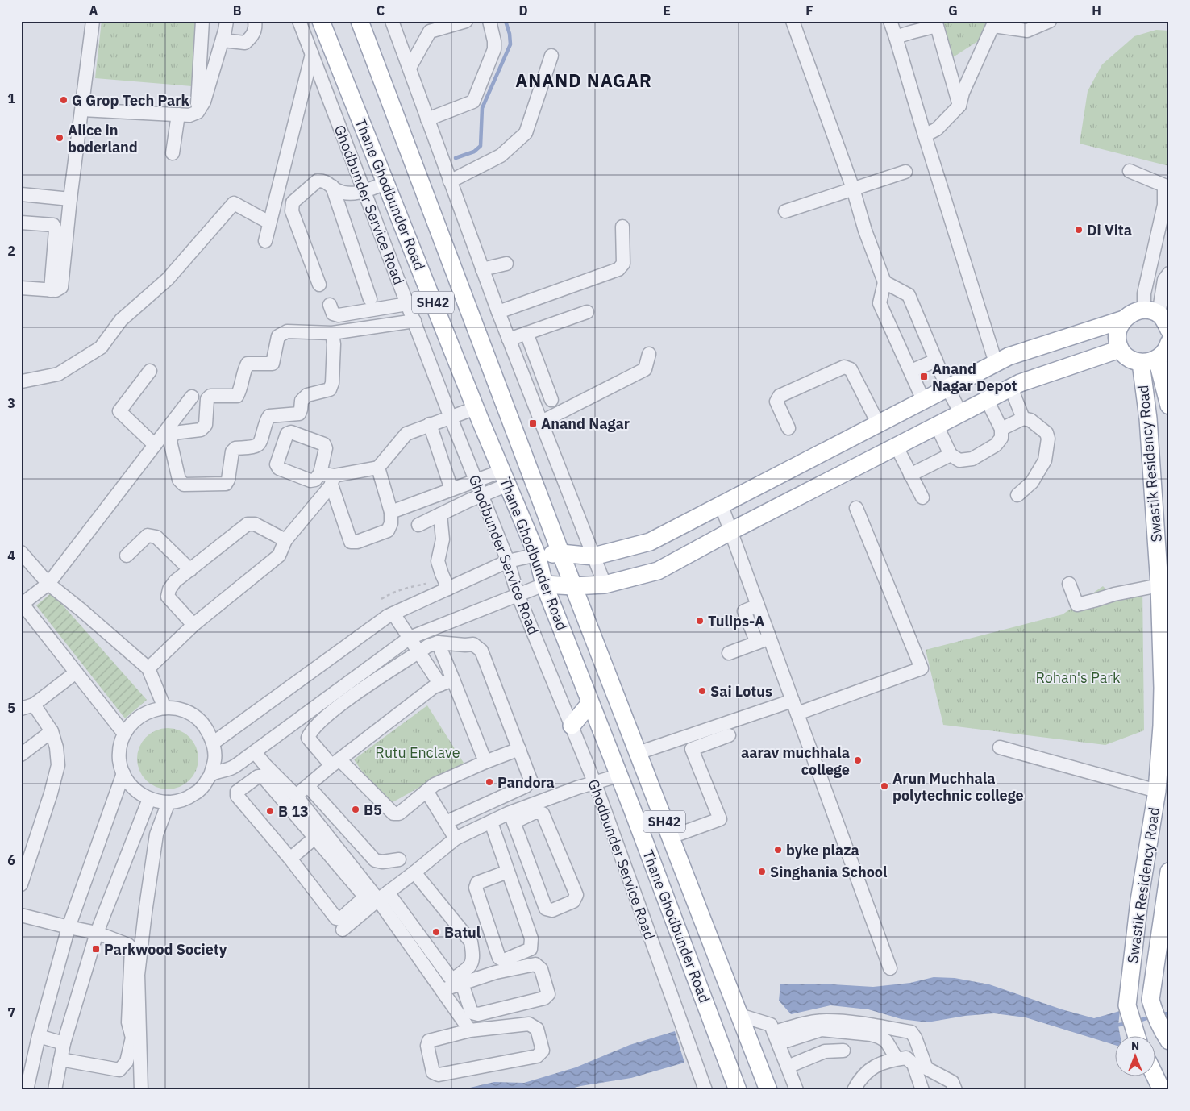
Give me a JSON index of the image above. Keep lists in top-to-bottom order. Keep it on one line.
{"streets":{"main road":["Thane Ghodbunder Road","SH42","Swastik Residency Road"],"street":["Ghodbunder Service Road"]},"districts":["ANAND NAGAR"],"parks":["Rohan's Park","Rutu Enclave"],"places":{"other":["G Grop Tech Park","Alice in boderland","Di Vita","Tulips-A","Sai Lotus","aarav muchhala college","Pandora","Arun Muchhala polytechnic college","B5","B 13","byke plaza","Singhania School","Batul"],"transit":["Anand Nagar Depot","Anand Nagar","Parkwood Society"]},"north":"top","grid":{"columns":["A","B","C","D","E","F","G","H"],"rows":["1","2","3","4","5","6","7"]}}
